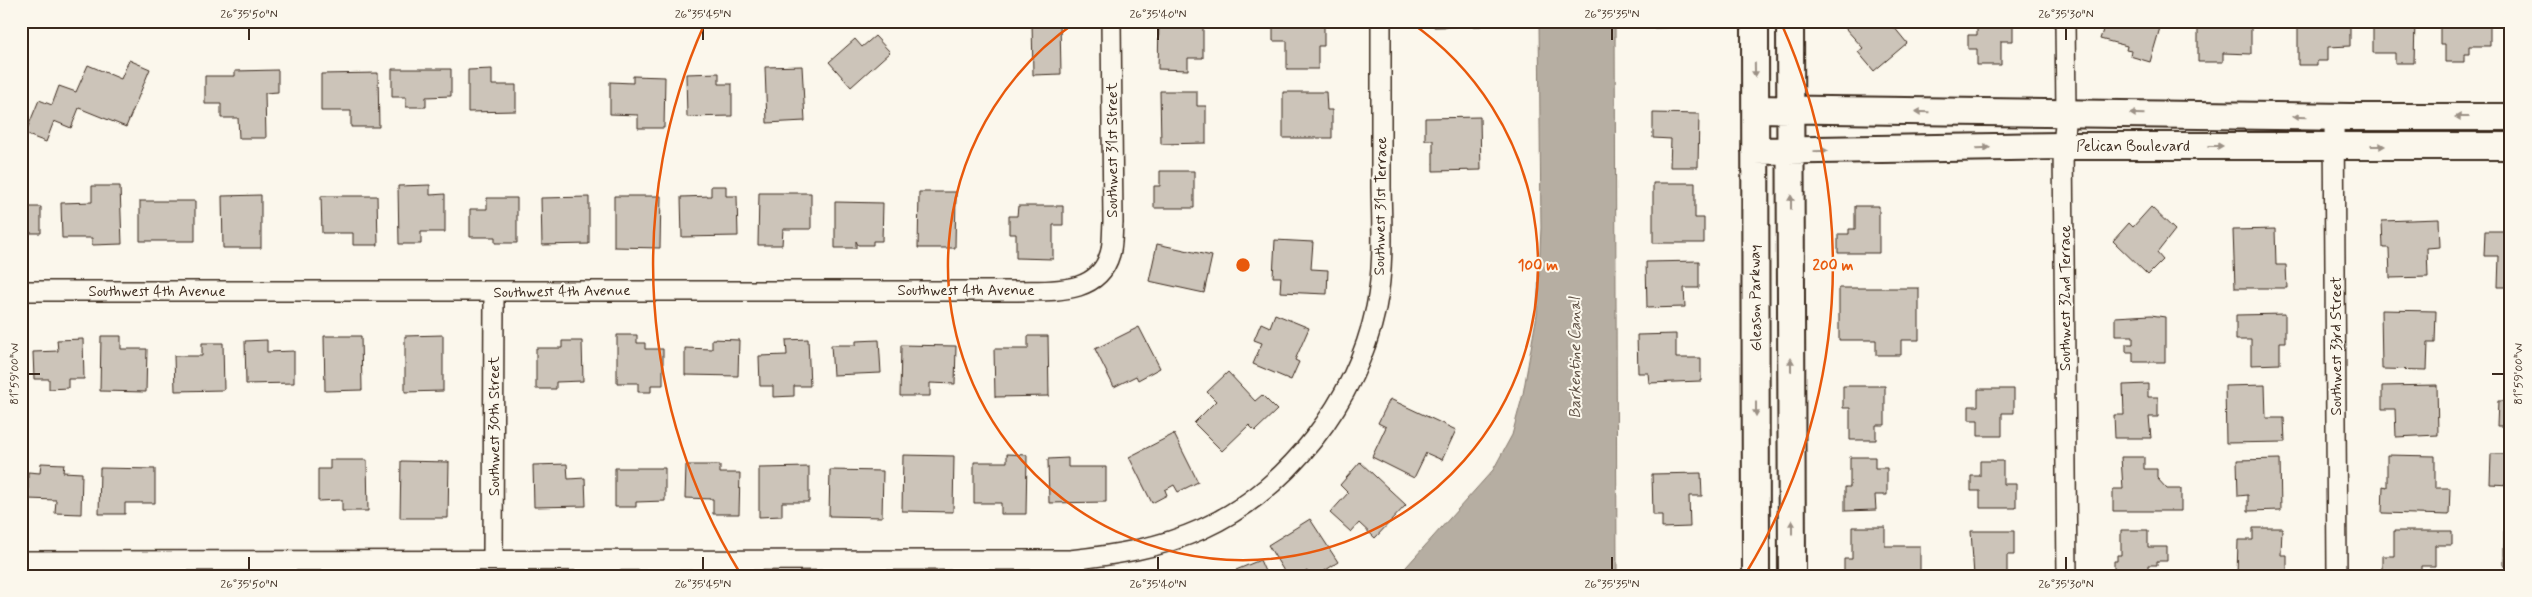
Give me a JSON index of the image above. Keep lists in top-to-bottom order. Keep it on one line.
{"streets":{"street":["Pelican Boulevard","Southwest 31st Street","Southwest 31st Terrace","Southwest 4th Avenue","Gleason Parkway","Southwest 32nd Terrace","Southwest 33rd Street","Southwest 30th Street"]},"crossings":[["Pelican Boulevard","Gleason Parkway"],["Pelican Boulevard","Southwest 32nd Terrace"],["Pelican Boulevard","Southwest 33rd Street"],["Southwest 31st Street","Southwest 4th Avenue"],["Southwest 31st Terrace","Southwest 30th Street"],["Southwest 4th Avenue","Southwest 30th Street"]],"water":["Barkentine Canal"],"coordinates":["26°35'50\"N","26°35'45\"N","26°35'40\"N","26°35'35\"N","26°35'30\"N","81°59'00\"W"],"rings":["100 m","200 m"]}
